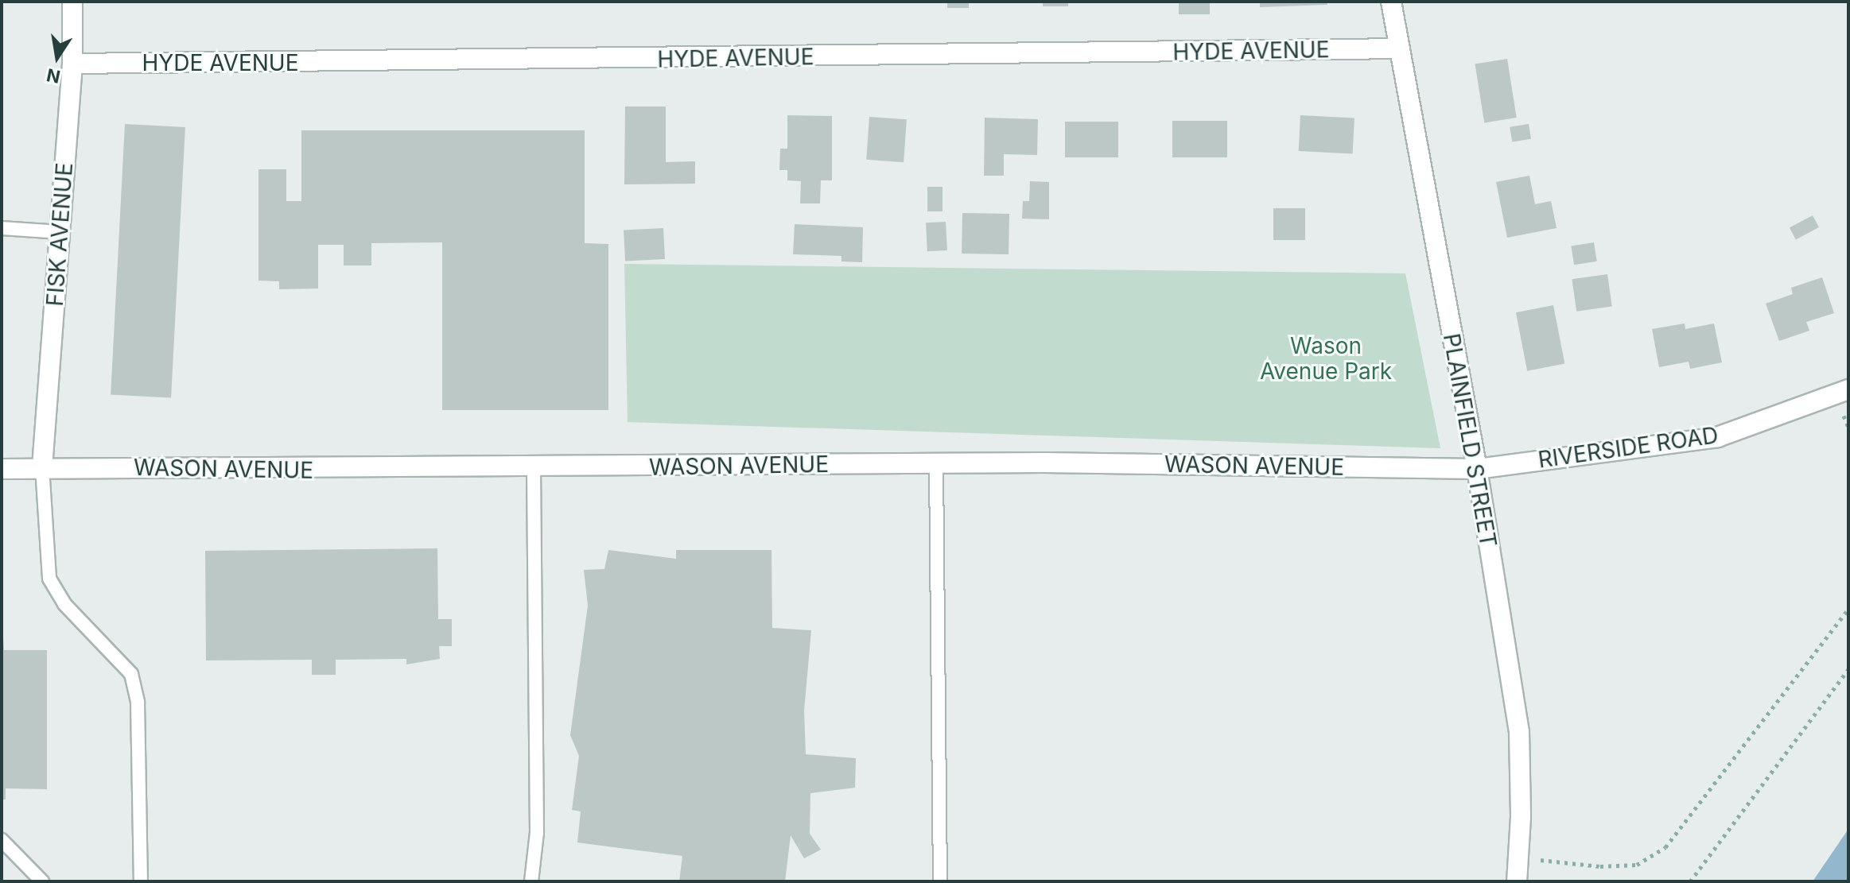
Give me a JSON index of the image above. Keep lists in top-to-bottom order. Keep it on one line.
{"streets":{"street":["HYDE AVENUE","FISK AVENUE","PLAINFIELD STREET","RIVERSIDE ROAD","WASON AVENUE"]},"crossings":[["HYDE AVENUE","FISK AVENUE"],["HYDE AVENUE","PLAINFIELD STREET"],["FISK AVENUE","WASON AVENUE"],["PLAINFIELD STREET","RIVERSIDE ROAD"],["PLAINFIELD STREET","WASON AVENUE"],["RIVERSIDE ROAD","WASON AVENUE"]],"parks":["Wason Avenue Park"],"north":"bottom"}
